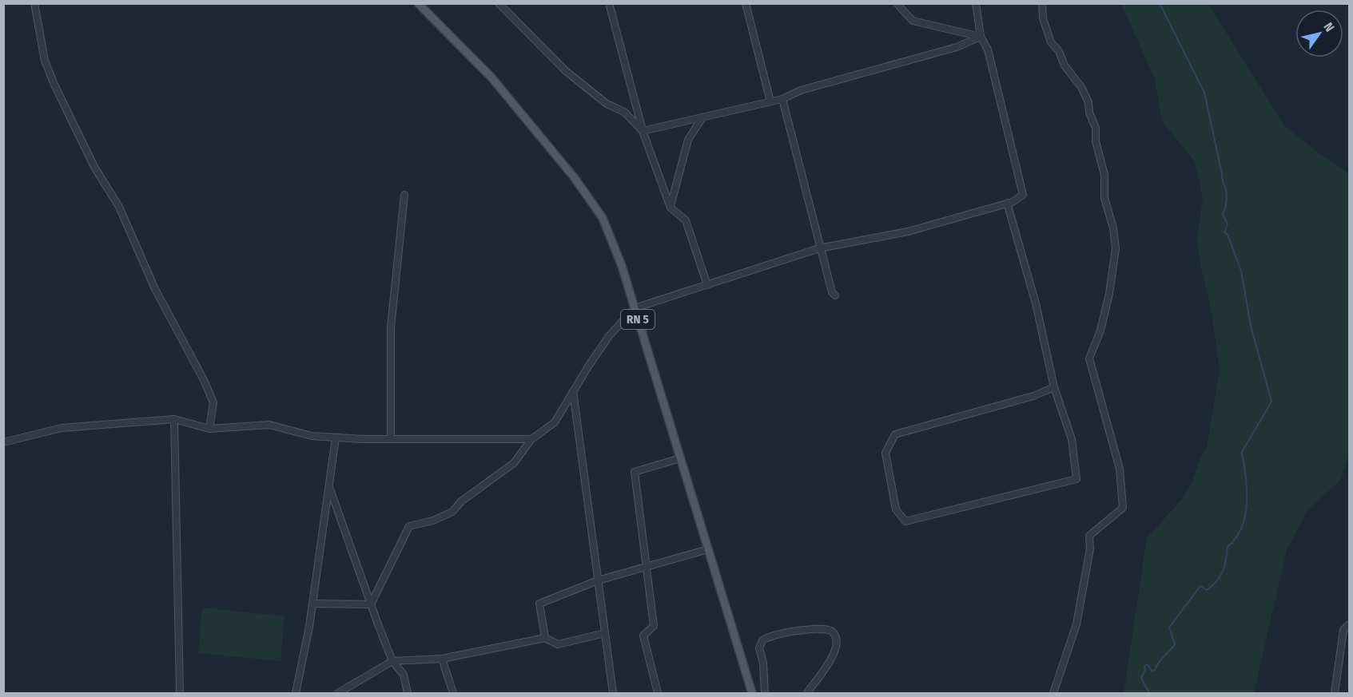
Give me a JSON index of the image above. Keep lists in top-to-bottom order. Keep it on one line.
{"streets":{"main road":["RN 5"]},"north":"top right"}
